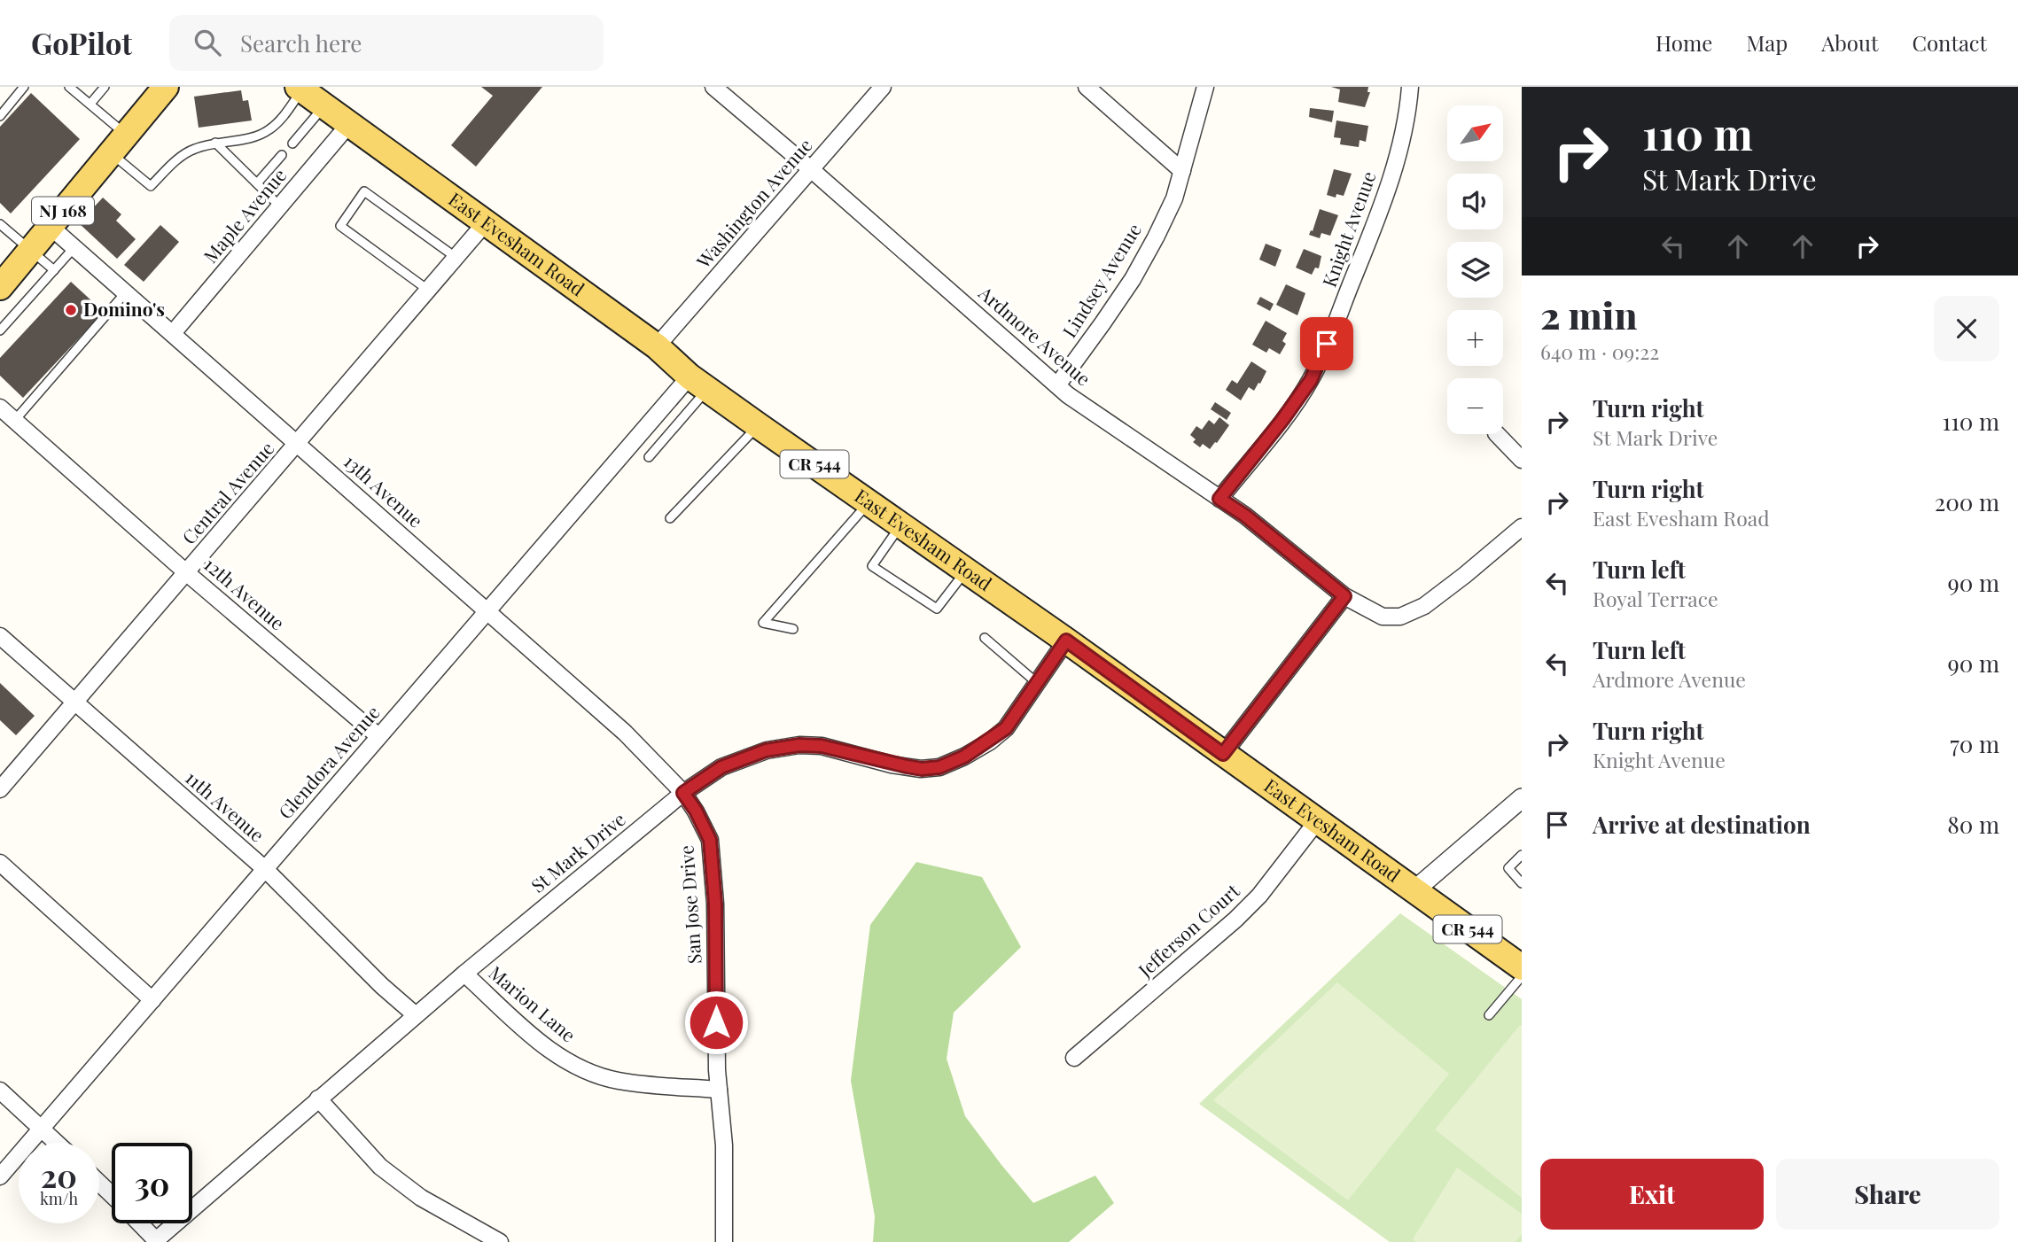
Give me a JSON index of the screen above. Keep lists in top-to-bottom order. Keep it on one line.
{"streets":{"main road":["NJ 168","East Evesham Road","CR 544"],"street":["Washington Avenue","Maple Avenue","Knight Avenue","Lindsey Avenue","Ardmore Avenue","13th Avenue","Central Avenue","12th Avenue","Glendora Avenue","11th Avenue","St Mark Drive","San Jose Drive","Jefferson Court","Marion Lane"]},"crossings":[["Washington Avenue","East Evesham Road"],["Washington Avenue","Ardmore Avenue"],["NJ 168","13th Avenue"],["Maple Avenue","East Evesham Road"],["Maple Avenue","13th Avenue"],["Knight Avenue","Ardmore Avenue"],["East Evesham Road","Central Avenue"],["East Evesham Road","Glendora Avenue"],["East Evesham Road","St Mark Drive"],["East Evesham Road","Jefferson Court"],["Lindsey Avenue","Ardmore Avenue"],["13th Avenue","Central Avenue"],["13th Avenue","Glendora Avenue"],["13th Avenue","St Mark Drive"],["13th Avenue","San Jose Drive"],["Central Avenue","12th Avenue"],["Central Avenue","11th Avenue"],["12th Avenue","Glendora Avenue"],["Glendora Avenue","11th Avenue"],["11th Avenue","St Mark Drive"],["St Mark Drive","San Jose Drive"],["St Mark Drive","Marion Lane"],["San Jose Drive","Marion Lane"]],"places":["Domino's"],"north":"top right","page":{"header":"GoPilot","search":"Search here","nav":["Home","Map","About","Contact"],"turn":["110 m","St Mark Drive"],"map_buttons":["+","−"],"heading":["2 min","640 m · 09:22"],"list":[{"name":"Turn right","note":"St Mark Drive","value":"110 m"},{"name":"Turn right","note":"East Evesham Road","value":"200 m"},{"name":"Turn left","note":"Royal Terrace","value":"90 m"},{"name":"Turn left","note":"Ardmore Avenue","value":"90 m"},{"name":"Turn right","note":"Knight Avenue","value":"70 m"},{"name":"Arrive at destination","value":"80 m"}],"speed":"20 km/h","limit":"30","buttons":["Exit","Share"]}}
